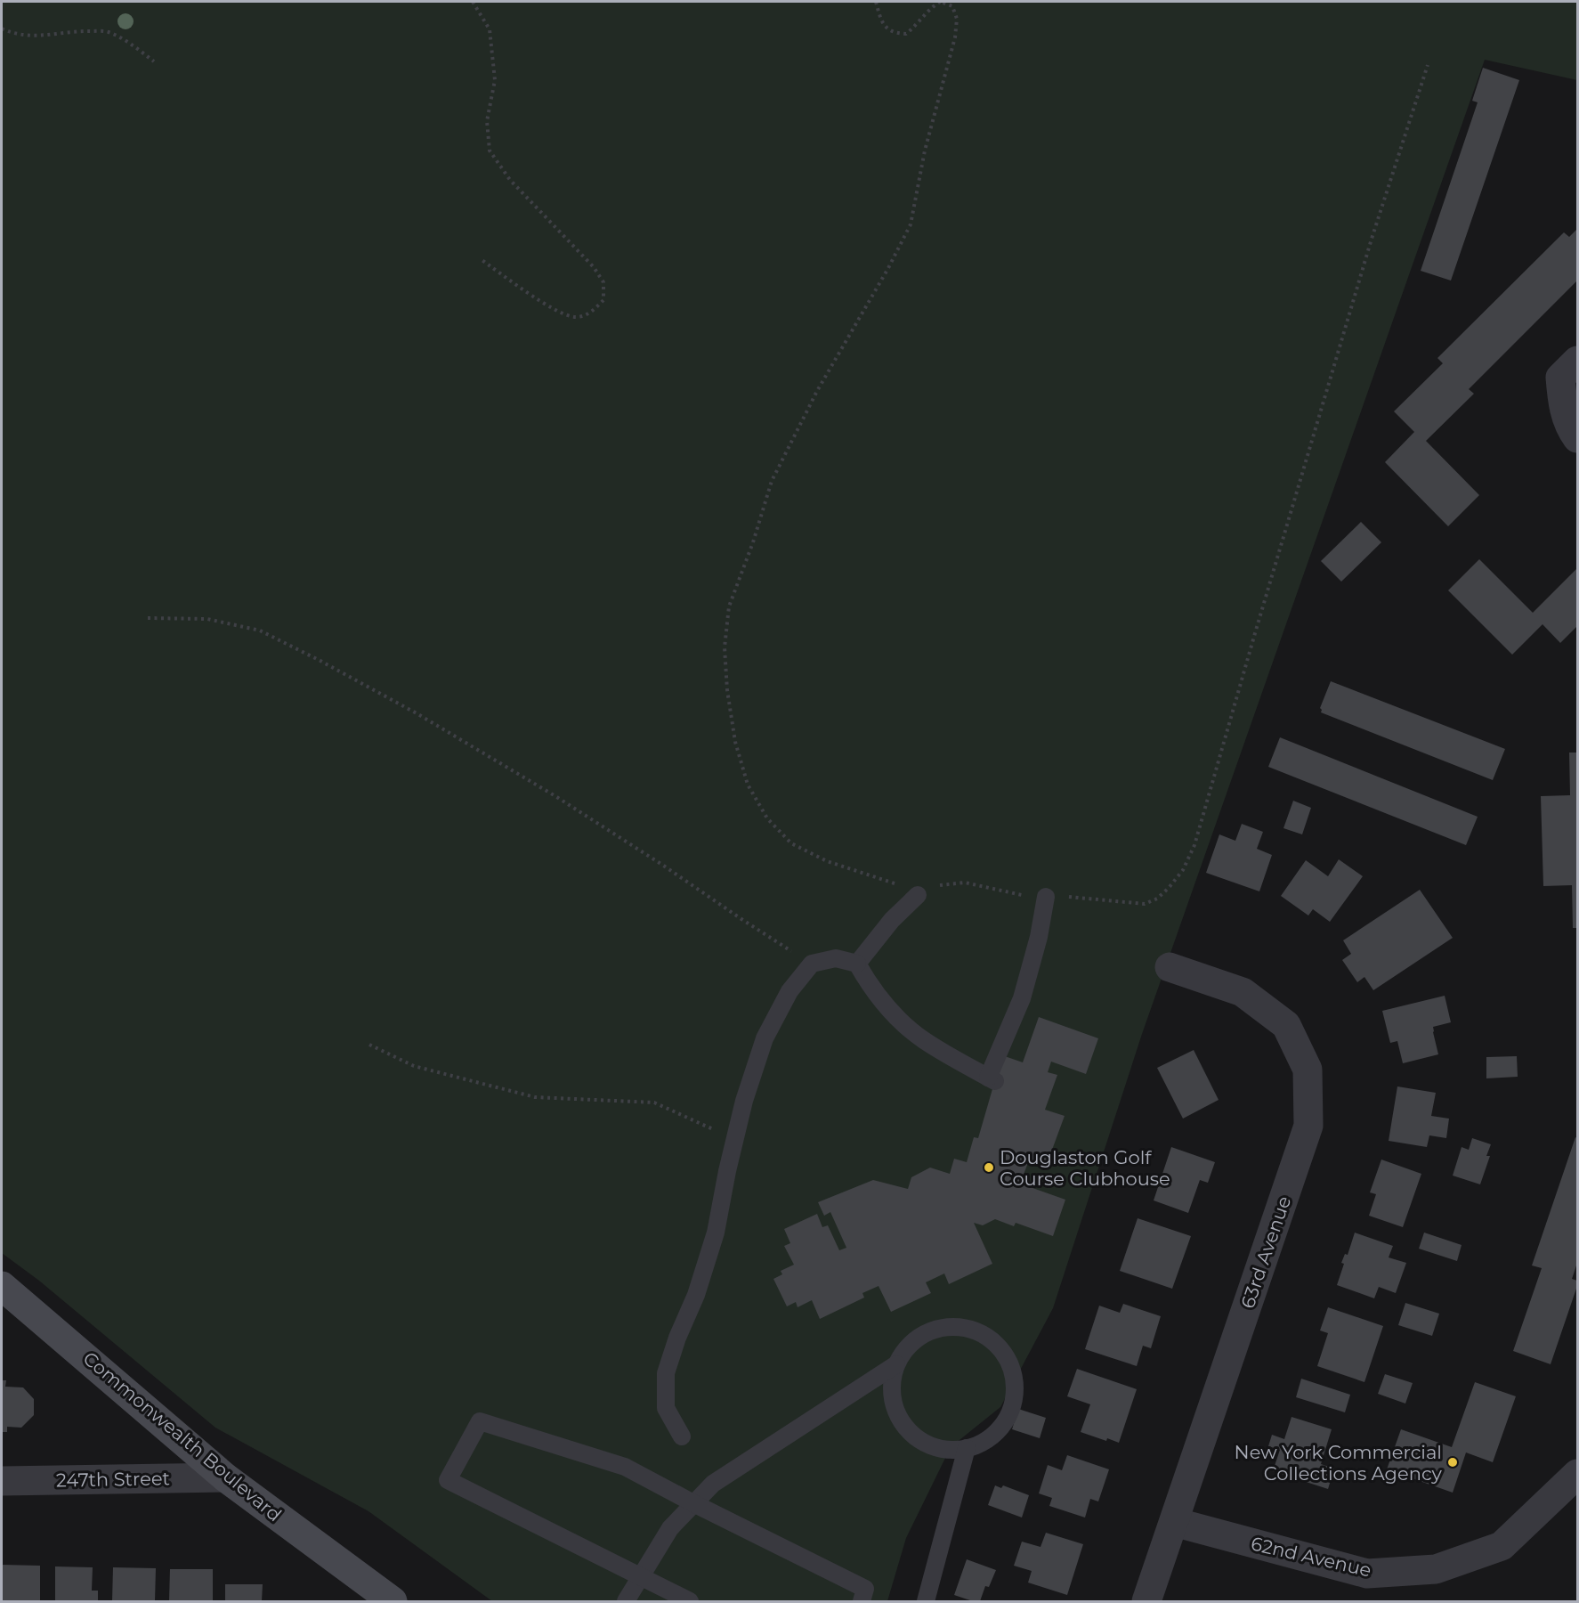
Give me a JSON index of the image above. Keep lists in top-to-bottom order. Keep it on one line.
{"streets":{"street":["63rd Avenue","Commonwealth Boulevard","247th Street","62nd Avenue"]},"crossings":[["63rd Avenue","62nd Avenue"],["Commonwealth Boulevard","247th Street"]],"places":["Douglaston Golf Course Clubhouse","New York Commercial Collections Agency"]}
